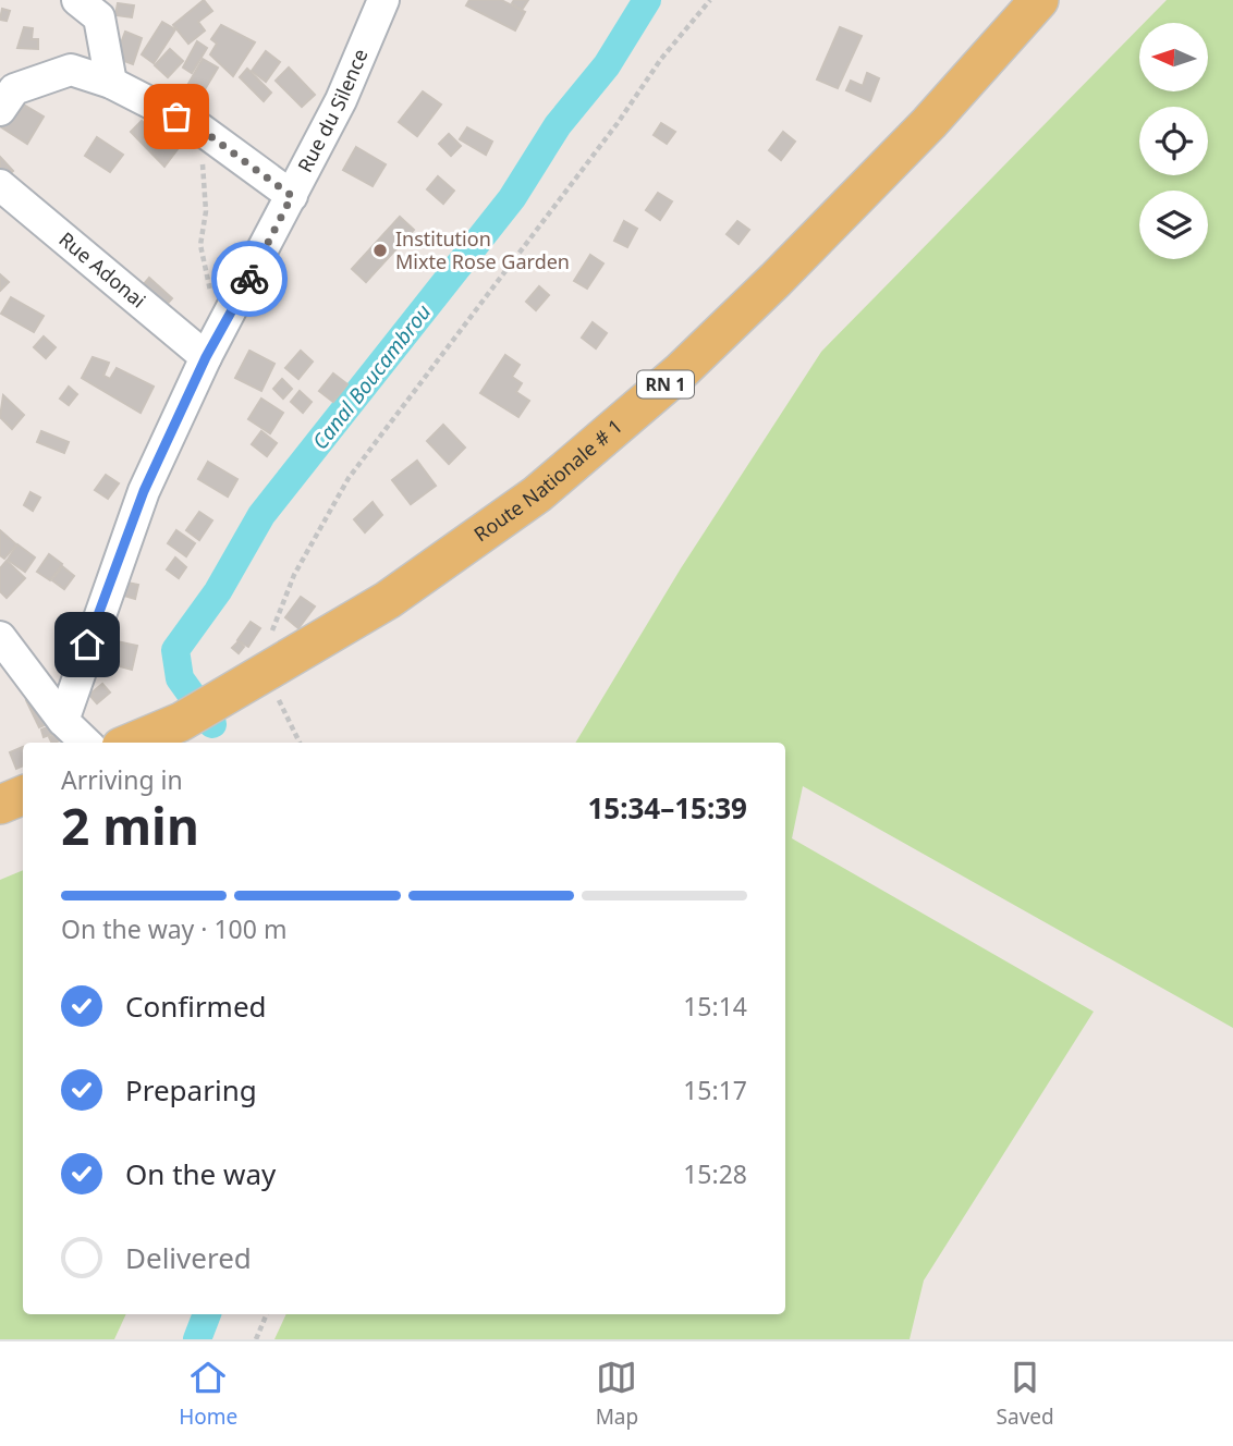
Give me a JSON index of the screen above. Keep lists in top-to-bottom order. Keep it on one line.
{"streets":{"main road":["RN 1","Route Nationale # 1"],"street":["Rue du Silence","Rue Adonai"]},"crossings":[["Rue du Silence","Rue Adonai"]],"water":["Canal Boucambrou"],"places":["Institution Mixte Rose Garden"],"north":"left","page":{"heading":["2 min","Arriving in","15:34–15:39"],"bar":"On the way · 100 m","list":[["Confirmed","15:14"],["Preparing","15:17"],["On the way","15:28"],"Delivered"],"tabs":["Home","Map","Saved"]}}
